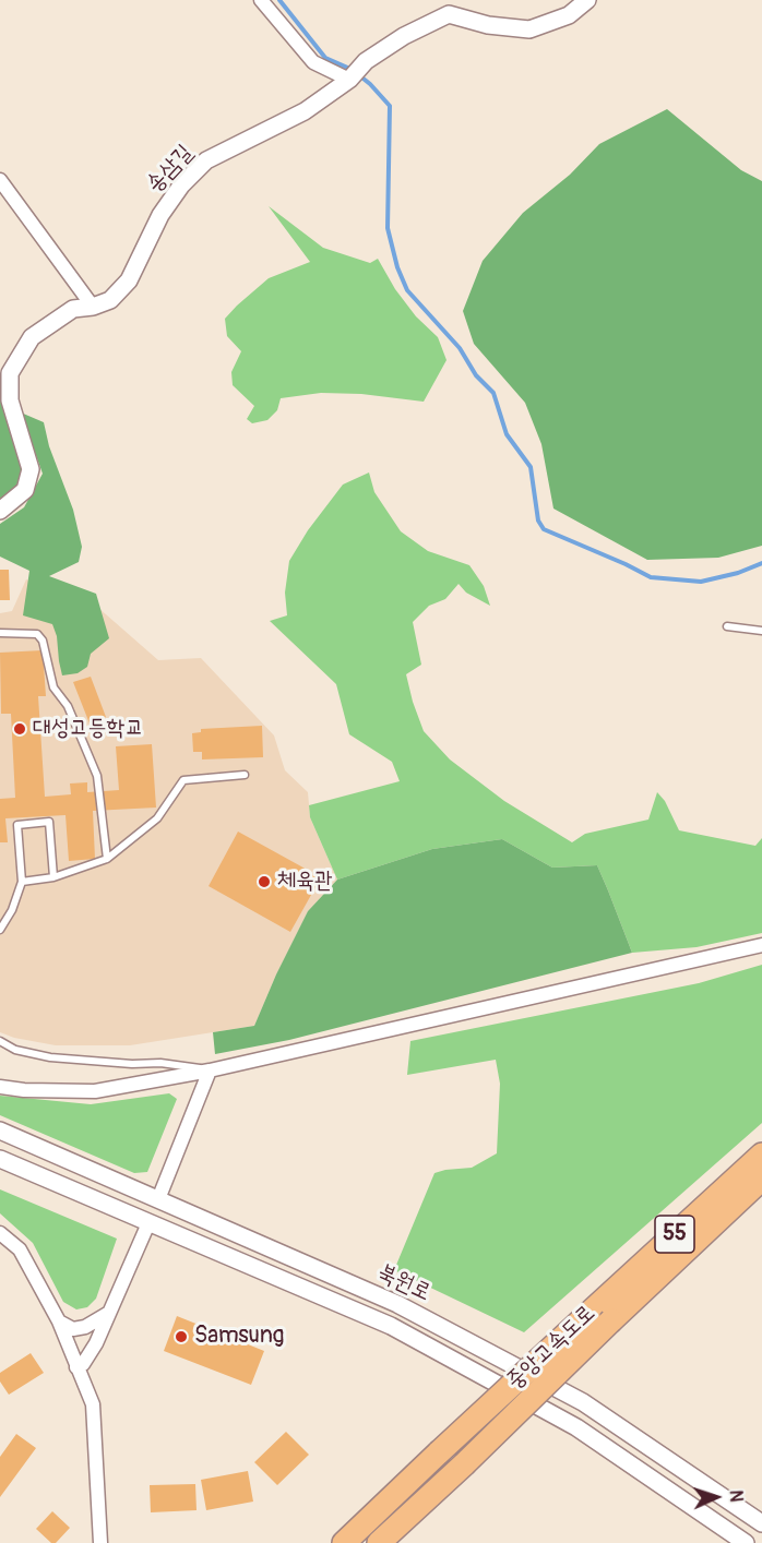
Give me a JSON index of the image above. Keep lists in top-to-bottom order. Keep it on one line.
{"streets":{"highway":["55","중앙고속도로"],"street":["송삼길","북원로"]},"places":["대성고등학교","체육관","Samsung"],"north":"right"}
